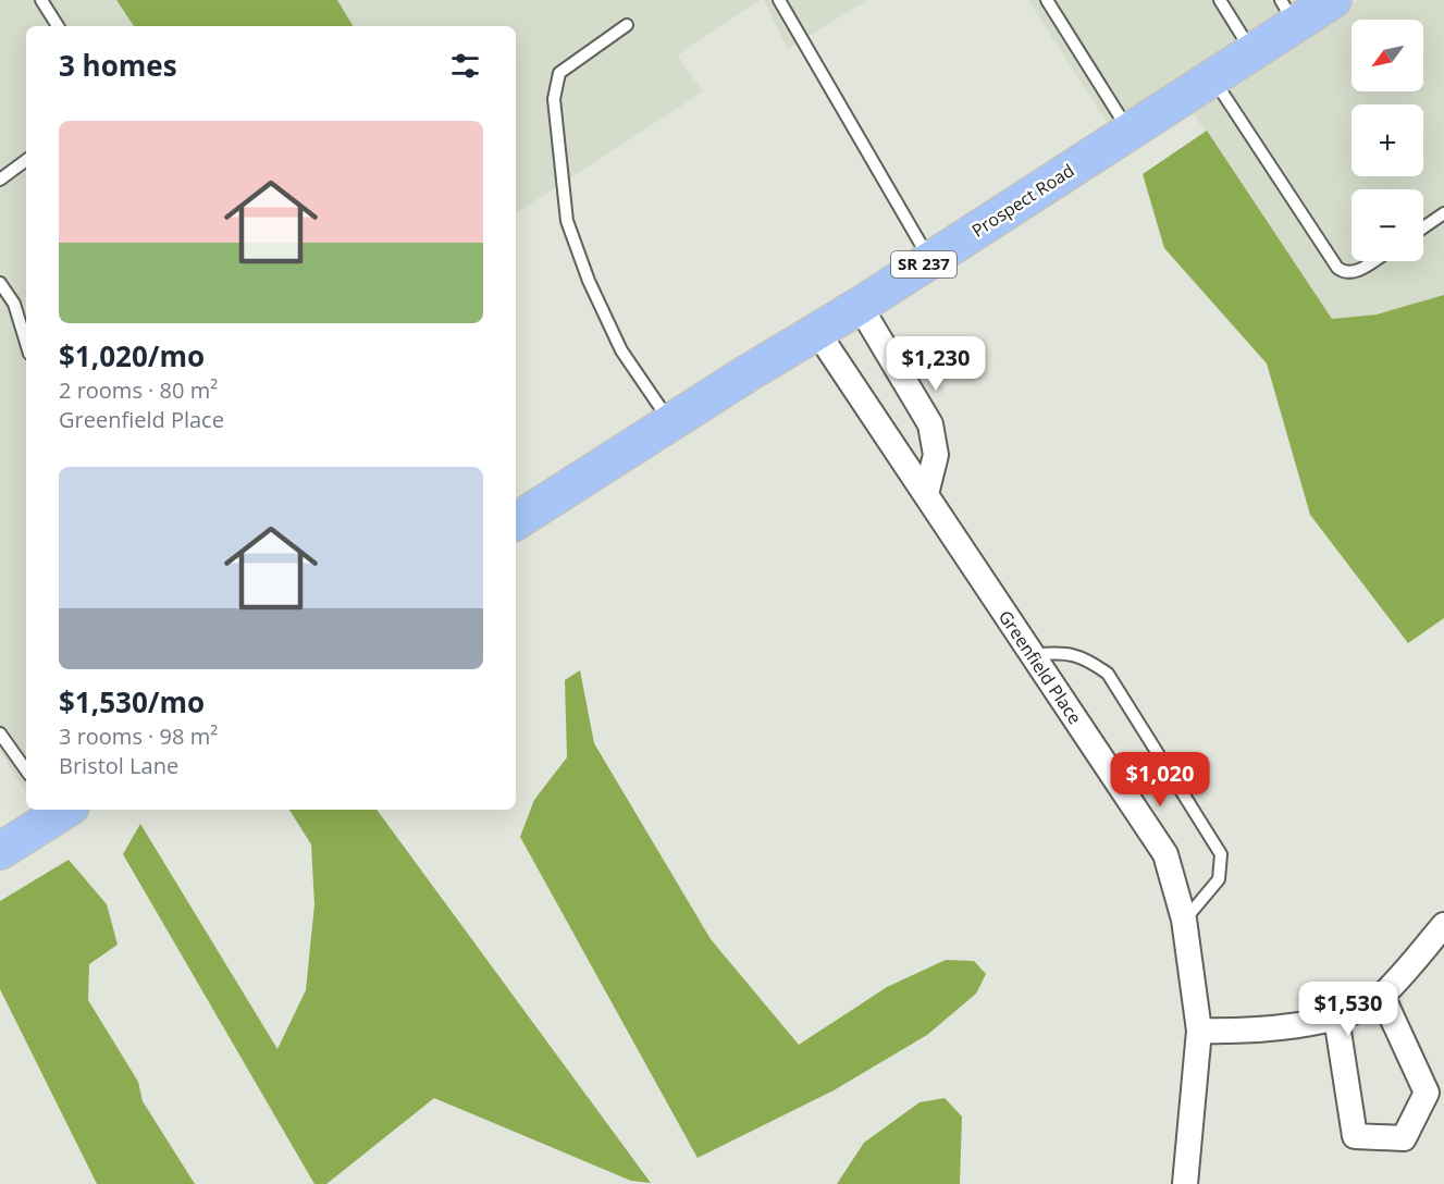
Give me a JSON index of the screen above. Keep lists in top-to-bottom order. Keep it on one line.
{"streets":{"main road":["Prospect Road","SR 237"],"street":["Greenfield Place"]},"crossings":[["Prospect Road","Greenfield Place"]],"north":"bottom left","page":{"map_buttons":["+","−"],"heading":"3 homes","list":[{"name":"$1,020/mo","note":"2 rooms · 80 m² · Greenfield Place"},{"name":"$1,530/mo","note":"3 rooms · 98 m² · Bristol Lane"}],"price":["$1,230","$1,020","$1,530"]}}
